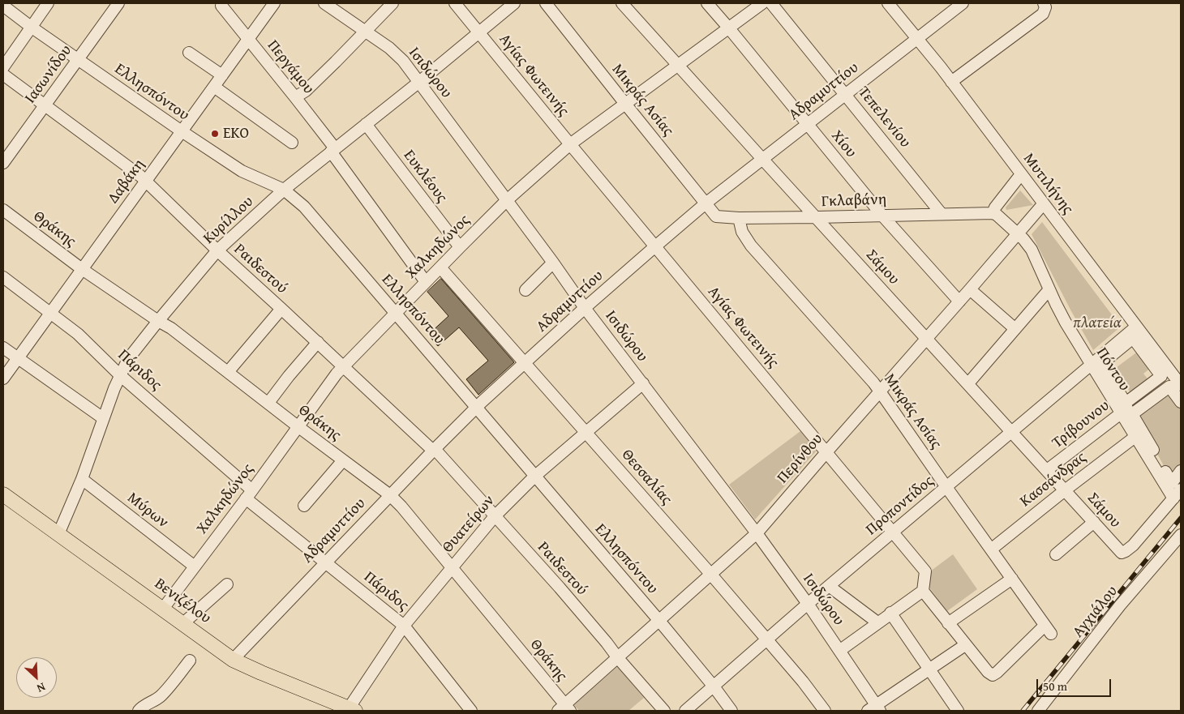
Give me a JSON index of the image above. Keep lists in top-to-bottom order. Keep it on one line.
{"streets":{"main road":["Βενιζέλου"],"street":["Περγάμου","Ισιδώρου","Ιασωνίδου","Αγίας Φωτεινής","Αδραμυττίου","Ελλησπόντου","Μικράς Ασίας","Τεπελενίου","Χίου","Ευκλέους","Δαβάκη","Μυτιλήνης","Γκλαβάνη","Κυρίλλου","Θράκης","Χαλκηδώνος","Σάμου","Ραιδεστού","Πόντου","Πάριδος","Τρίβουνου","Περίνθου","Θεσσαλίας","Κασσάνδρας","Προποντίδος","Μύρων","Θυατείρων","Αγχιάλου"]},"crossings":[["Περγάμου","Δαβάκη"],["Περγάμου","Κυρίλλου"],["Περγάμου","Χαλκηδώνος"],["Ισιδώρου","Αδραμυττίου"],["Ισιδώρου","Κυρίλλου"],["Ισιδώρου","Χαλκηδώνος"],["Ισιδώρου","Περίνθου"],["Ισιδώρου","Προποντίδος"],["Ισιδώρου","Θυατείρων"],["Ιασωνίδου","Ελλησπόντου"],["Ιασωνίδου","Ραιδεστού"],["Αγίας Φωτεινής","Αδραμυττίου"],["Αγίας Φωτεινής","Κυρίλλου"],["Αγίας Φωτεινής","Χαλκηδώνος"],["Αγίας Φωτεινής","Περίνθου"],["Αγίας Φωτεινής","Προποντίδος"],["Αδραμυττίου","Ελλησπόντου"],["Αδραμυττίου","Μικράς Ασίας"],["Αδραμυττίου","Τεπελενίου"],["Αδραμυττίου","Χίου"],["Αδραμυττίου","Μυτιλήνης"],["Αδραμυττίου","Θράκης"],["Αδραμυττίου","Σάμου"],["Αδραμυττίου","Ραιδεστού"],["Αδραμυττίου","Πάριδος"],["Αδραμυττίου","Θεσσαλίας"],["Αδραμυττίου","Βενιζέλου"],["Ελλησπόντου","Δαβάκη"],["Ελλησπόντου","Κυρίλλου"],["Ελλησπόντου","Χαλκηδώνος"],["Ελλησπόντου","Περίνθου"],["Ελλησπόντου","Προποντίδος"],["Ελλησπόντου","Θυατείρων"],["Μικράς Ασίας","Γκλαβάνη"],["Μικράς Ασίας","Χαλκηδώνος"],["Μικράς Ασίας","Περίνθου"],["Μικράς Ασίας","Κασσάνδρας"],["Μικράς Ασίας","Προποντίδος"],["Τεπελενίου","Γκλαβάνη"],["Χίου","Γκλαβάνη"],["Χίου","Χαλκηδώνος"],["Χίου","Περίνθου"],["Ευκλέους","Κυρίλλου"],["Ευκλέους","Χαλκηδώνος"],["Δαβάκη","Θράκης"],["Δαβάκη","Ραιδεστού"],["Δαβάκη","Πάριδος"],["Μυτιλήνης","Τρίβουνου"],["Μυτιλήνης","Περίνθου"],["Μυτιλήνης","Προποντίδος"],["Γκλαβάνη","Σάμου"],["Κυρίλλου","Θράκης"],["Κυρίλλου","Ραιδεστού"],["Κυρίλλου","Πάριδος"],["Κυρίλλου","Μύρων"],["Κυρίλλου","Βενιζέλου"],["Θράκης","Χαλκηδώνος"],["Θράκης","Περίνθου"],["Θράκης","Θυατείρων"],["Χαλκηδώνος","Σάμου"],["Χαλκηδώνος","Ραιδεστού"],["Χαλκηδώνος","Πάριδος"],["Χαλκηδώνος","Θεσσαλίας"],["Χαλκηδώνος","Μύρων"],["Χαλκηδώνος","Βενιζέλου"],["Σάμου","Πόντου"],["Σάμου","Τρίβουνου"],["Σάμου","Περίνθου"],["Σάμου","Κασσάνδρας"],["Σάμου","Προποντίδος"],["Ραιδεστού","Περίνθου"],["Ραιδεστού","Θυατείρων"],["Πόντου","Τρίβουνου"],["Πόντου","Περίνθου"],["Πόντου","Κασσάνδρας"],["Πόντου","Προποντίδος"],["Πάριδος","Θυατείρων"],["Περίνθου","Θεσσαλίας"],["Θεσσαλίας","Προποντίδος"],["Θεσσαλίας","Θυατείρων"],["Θυατείρων","Βενιζέλου"]],"parks":["πλατεία"],"places":["ΕΚΟ"],"scale_bar":"50 m","north":"bottom right"}
